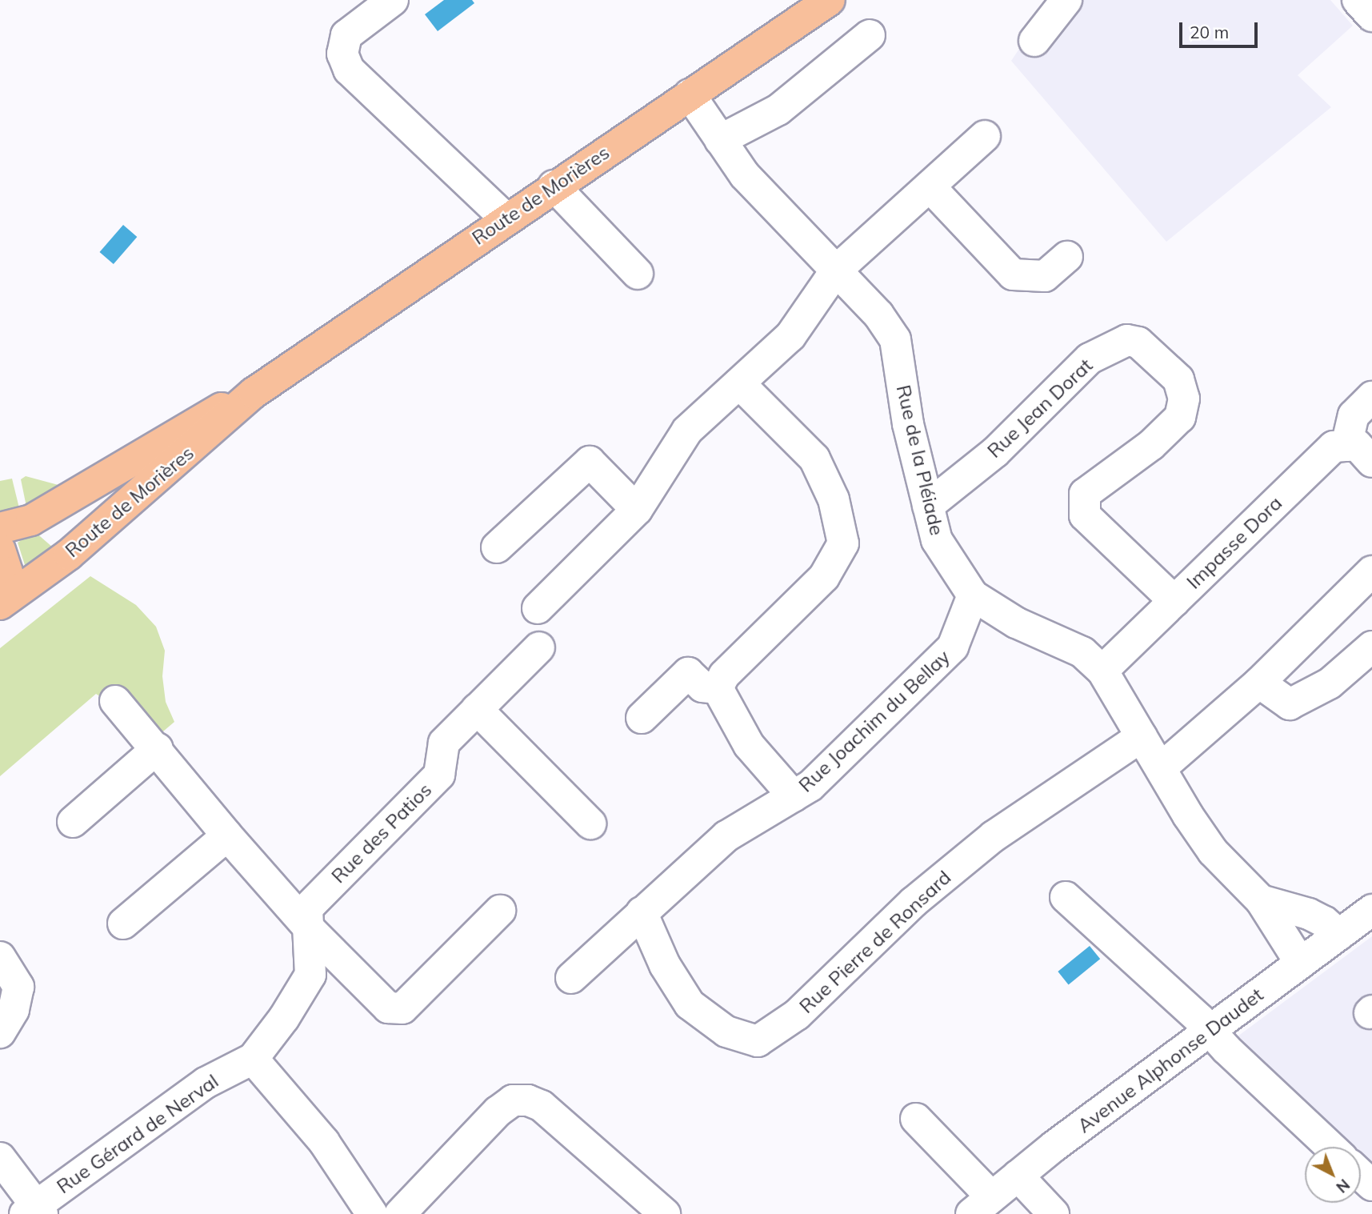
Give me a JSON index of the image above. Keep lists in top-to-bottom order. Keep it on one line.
{"streets":{"main road":["Route de Morières"],"street":["Rue Jean Dorat","Rue de la Pléiade","Impasse Dora","Rue Joachim du Bellay","Rue des Patios","Rue Pierre de Ronsard","Avenue Alphonse Daudet","Rue Gérard de Nerval"]},"crossings":[["Route de Morières","Rue de la Pléiade"],["Rue Jean Dorat","Rue de la Pléiade"],["Rue Jean Dorat","Impasse Dora"],["Rue de la Pléiade","Impasse Dora"],["Rue de la Pléiade","Rue Joachim du Bellay"],["Rue de la Pléiade","Rue Pierre de Ronsard"],["Rue de la Pléiade","Avenue Alphonse Daudet"],["Rue Joachim du Bellay","Rue Pierre de Ronsard"],["Rue des Patios","Rue Gérard de Nerval"]],"scale_bar":"20 m","north":"bottom right"}
